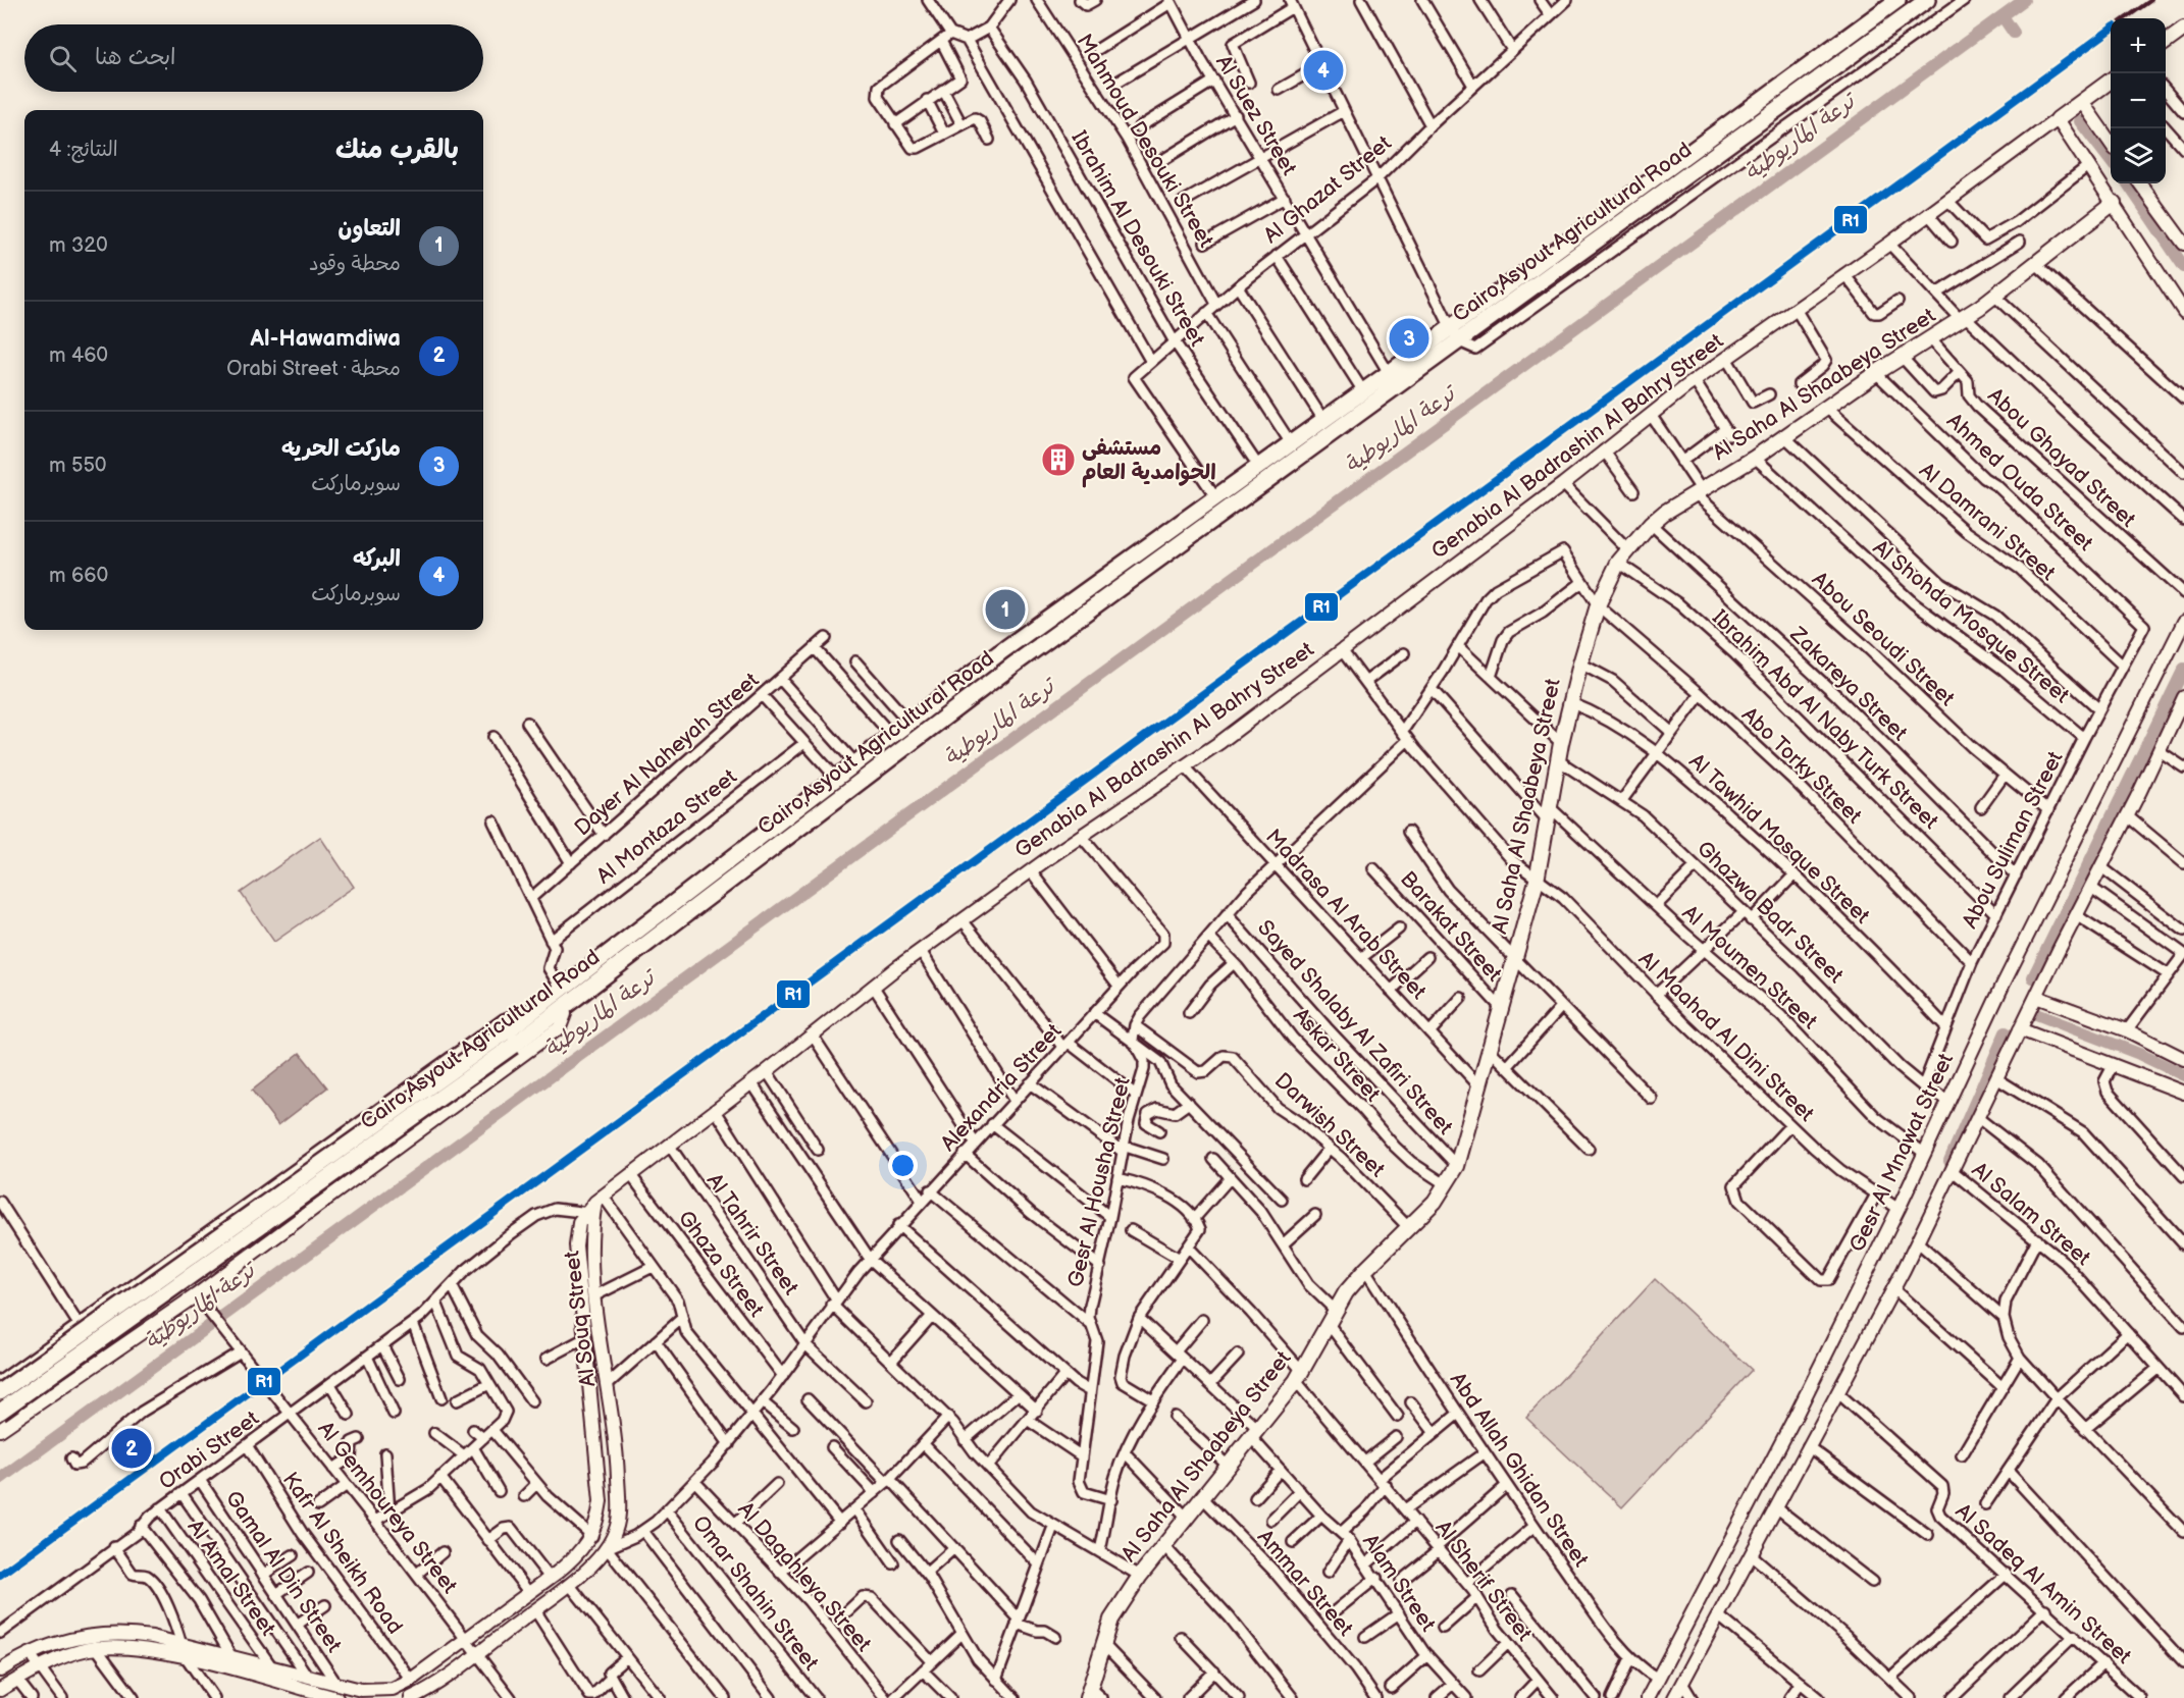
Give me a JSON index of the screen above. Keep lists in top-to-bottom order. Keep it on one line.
{"streets":{"highway":["Cairo,Asyout Agricultural Road"],"main road":["Al Saha Al Shaabeya Street","Genabia Al Badrashin Al Bahry Street"],"street":["Al Suez Street","Mahmoud Desouki Street","Al Ghazat Street","Ibrahim Al Desouki Street","Abou Ghayad Street","Ahmed Ouda Street","Al Damrani Street","Al Shohda Mosque Street","Abou Seoudi Street","Zakareya Street","Ibrahim Abd Al Naby Turk Street","Dayer Al Naheyah Street","Abo Torky Street","Al Montaza Street","Al Tawhid Mosque Street","Abou Suliman Street","Ghazwa Badr Street","Madrasa Al Arab Street","Barakat Street","Al Moumen Street","Sayed Shalaby Al Zafiri Street","Al Maahad Al Dini Street","Askar Street","Alexandria Street","Darwish Street","Gesr Al Mnawat Street","Gesr Al Housha Street","Al Salam Street","Al Tahrir Street","Ghaza Street","Al Souq Street","Orabi Street","Abd Allah Ghidan Street","Al Gemhoureya Street","Kafr Al Sheikh Road","Gamal Al Din Street","Al Daqahleya Street","Al Amal Street","Al Sherif Street","Ammar Street","Alam Street","Al Sadeq Al Amin Street","Omar Shahin Street"]},"crossings":[["Al Suez Street","Al Ghazat Street"],["Al Suez Street","Cairo,Asyout Agricultural Road"],["Mahmoud Desouki Street","Al Ghazat Street"],["Al Ghazat Street","Cairo,Asyout Agricultural Road"],["Al Ghazat Street","Ibrahim Al Desouki Street"],["Cairo,Asyout Agricultural Road","Ibrahim Al Desouki Street"],["Al Saha Al Shaabeya Street","Abou Ghayad Street"],["Al Saha Al Shaabeya Street","Ahmed Ouda Street"],["Al Saha Al Shaabeya Street","Al Damrani Street"],["Al Saha Al Shaabeya Street","Al Shohda Mosque Street"],["Al Saha Al Shaabeya Street","Abou Seoudi Street"],["Al Saha Al Shaabeya Street","Zakareya Street"],["Al Saha Al Shaabeya Street","Ibrahim Abd Al Naby Turk Street"],["Al Saha Al Shaabeya Street","Abo Torky Street"],["Al Saha Al Shaabeya Street","Al Tawhid Mosque Street"],["Al Saha Al Shaabeya Street","Ghazwa Badr Street"],["Al Saha Al Shaabeya Street","Madrasa Al Arab Street"],["Al Saha Al Shaabeya Street","Barakat Street"],["Al Saha Al Shaabeya Street","Al Moumen Street"],["Al Saha Al Shaabeya Street","Sayed Shalaby Al Zafiri Street"],["Al Saha Al Shaabeya Street","Al Maahad Al Dini Street"],["Al Saha Al Shaabeya Street","Askar Street"],["Al Saha Al Shaabeya Street","Darwish Street"],["Al Saha Al Shaabeya Street","Abd Allah Ghidan Street"],["Al Saha Al Shaabeya Street","Al Sherif Street"],["Al Saha Al Shaabeya Street","Ammar Street"],["Al Saha Al Shaabeya Street","Alam Street"],["Genabia Al Badrashin Al Bahry Street","Abou Seoudi Street"],["Genabia Al Badrashin Al Bahry Street","Madrasa Al Arab Street"],["Genabia Al Badrashin Al Bahry Street","Al Maahad Al Dini Street"],["Genabia Al Badrashin Al Bahry Street","Alexandria Street"],["Genabia Al Badrashin Al Bahry Street","Al Tahrir Street"],["Genabia Al Badrashin Al Bahry Street","Ghaza Street"],["Genabia Al Badrashin Al Bahry Street","Al Souq Street"],["Genabia Al Badrashin Al Bahry Street","Orabi Street"],["Ahmed Ouda Street","Abou Suliman Street"],["Al Damrani Street","Abou Suliman Street"],["Al Shohda Mosque Street","Abou Suliman Street"],["Abou Seoudi Street","Abou Suliman Street"],["Zakareya Street","Abou Suliman Street"],["Ibrahim Abd Al Naby Turk Street","Abou Suliman Street"],["Abo Torky Street","Abou Suliman Street"],["Al Tawhid Mosque Street","Abou Suliman Street"],["Abou Suliman Street","Ghazwa Badr Street"],["Ghazwa Badr Street","Gesr Al Mnawat Street"],["Madrasa Al Arab Street","Gesr Al Housha Street"],["Al Moumen Street","Gesr Al Mnawat Street"],["Sayed Shalaby Al Zafiri Street","Gesr Al Housha Street"],["Al Maahad Al Dini Street","Gesr Al Mnawat Street"],["Al Maahad Al Dini Street","Gesr Al Housha Street"],["Askar Street","Gesr Al Housha Street"],["Alexandria Street","Al Tahrir Street"],["Alexandria Street","Ghaza Street"],["Alexandria Street","Al Souq Street"],["Alexandria Street","Al Daqahleya Street"],["Alexandria Street","Omar Shahin Street"],["Darwish Street","Gesr Al Housha Street"],["Gesr Al Mnawat Street","Abd Allah Ghidan Street"],["Al Souq Street","Orabi Street"],["Al Souq Street","Al Gemhoureya Street"],["Al Souq Street","Kafr Al Sheikh Road"],["Al Souq Street","Gamal Al Din Street"],["Al Souq Street","Al Amal Street"],["Orabi Street","Al Gemhoureya Street"],["Orabi Street","Kafr Al Sheikh Road"],["Orabi Street","Gamal Al Din Street"],["Orabi Street","Al Amal Street"]],"water":["ترعة الماريوطية"],"places":{"building":["مستشفى الحوامدية العام"]},"lines":["transit line R1"],"page":{"map_buttons":["+","−"],"search":"ابحث هنا","pins":["4","3","1","2"],"heading":["بالقرب منك","النتائج: 4"],"list":[{"mark":"1","name":"التعاون","note":"محطة وقود","value":"320 m"},{"mark":"2","name":"Al-Hawamdiwa","note":"محطة · Orabi Street","value":"460 m"},{"mark":"3","name":"ماركت الحريه","note":"سوبرماركت","value":"550 m"},{"mark":"4","name":"البركه","note":"سوبرماركت","value":"660 m"}]}}
